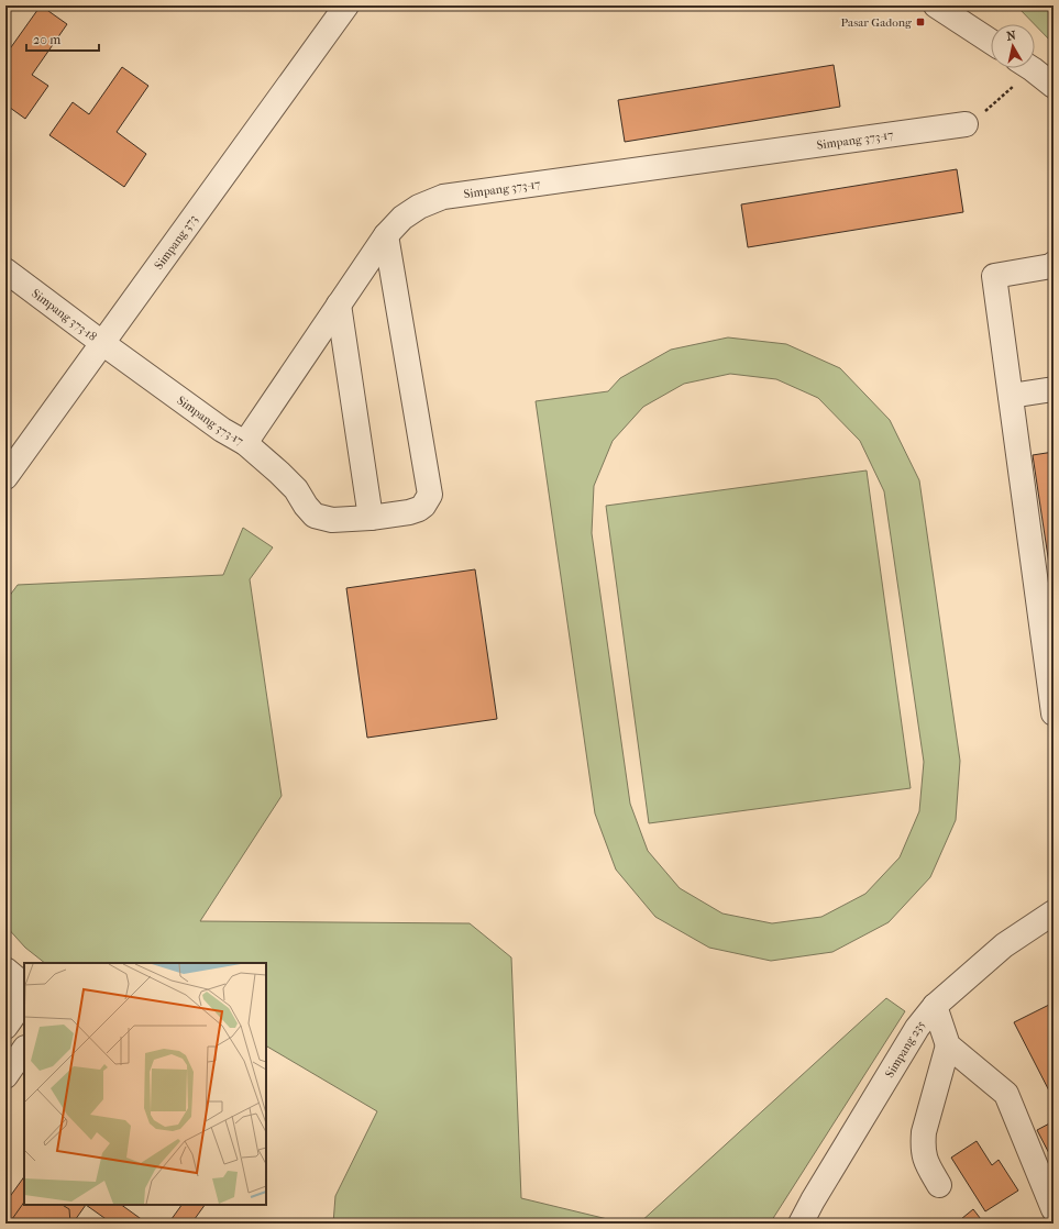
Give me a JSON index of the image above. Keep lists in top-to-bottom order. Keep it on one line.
{"streets":{"street":["Simpang 373-17","Simpang 373","Simpang 373-18","Simpang 235"]},"crossings":[["Simpang 373-17","Simpang 373"],["Simpang 373-17","Simpang 373-18"],["Simpang 373","Simpang 373-18"]],"places":{"transit":["Pasar Gadong"]},"scale_bar":"20 m","north":"top"}
